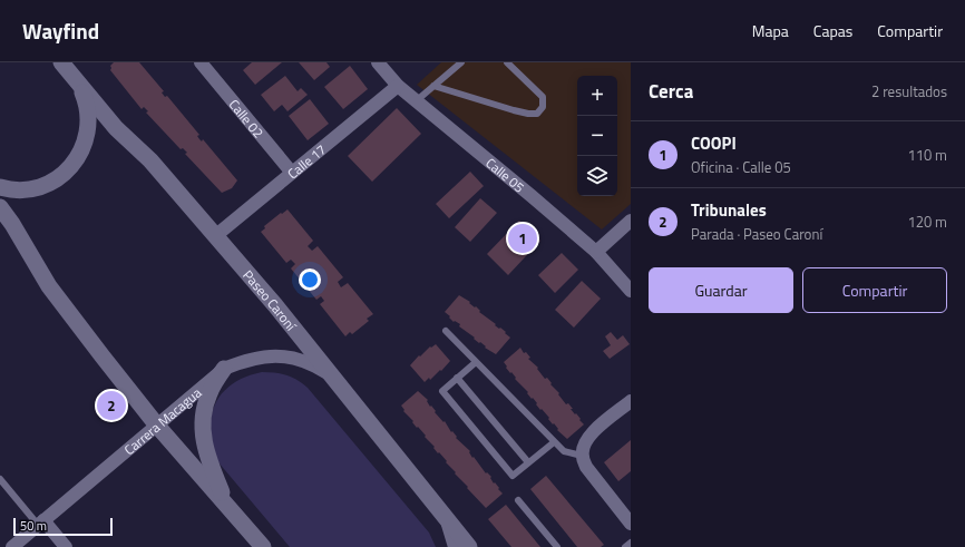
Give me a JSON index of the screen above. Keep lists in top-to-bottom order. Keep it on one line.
{"streets":{"street":["Calle 02","Calle 17","Calle 05","Paseo Caroní","Carrera Macagua"]},"crossings":[["Calle 02","Calle 17"],["Calle 17","Calle 05"],["Calle 17","Paseo Caroní"],["Paseo Caroní","Carrera Macagua"]],"scale_bar":"50 m","page":{"header":"Wayfind","nav":["Mapa","Capas","Compartir"],"heading":["Cerca","2 resultados"],"map_buttons":["+","−"],"list":[{"mark":"1","name":"COOPI","note":"Oficina · Calle 05","value":"110 m"},{"mark":"2","name":"Tribunales","note":"Parada · Paseo Caroní","value":"120 m"}],"pins":["1","2"],"buttons":["Guardar","Compartir"],"scale":"50 m"}}
